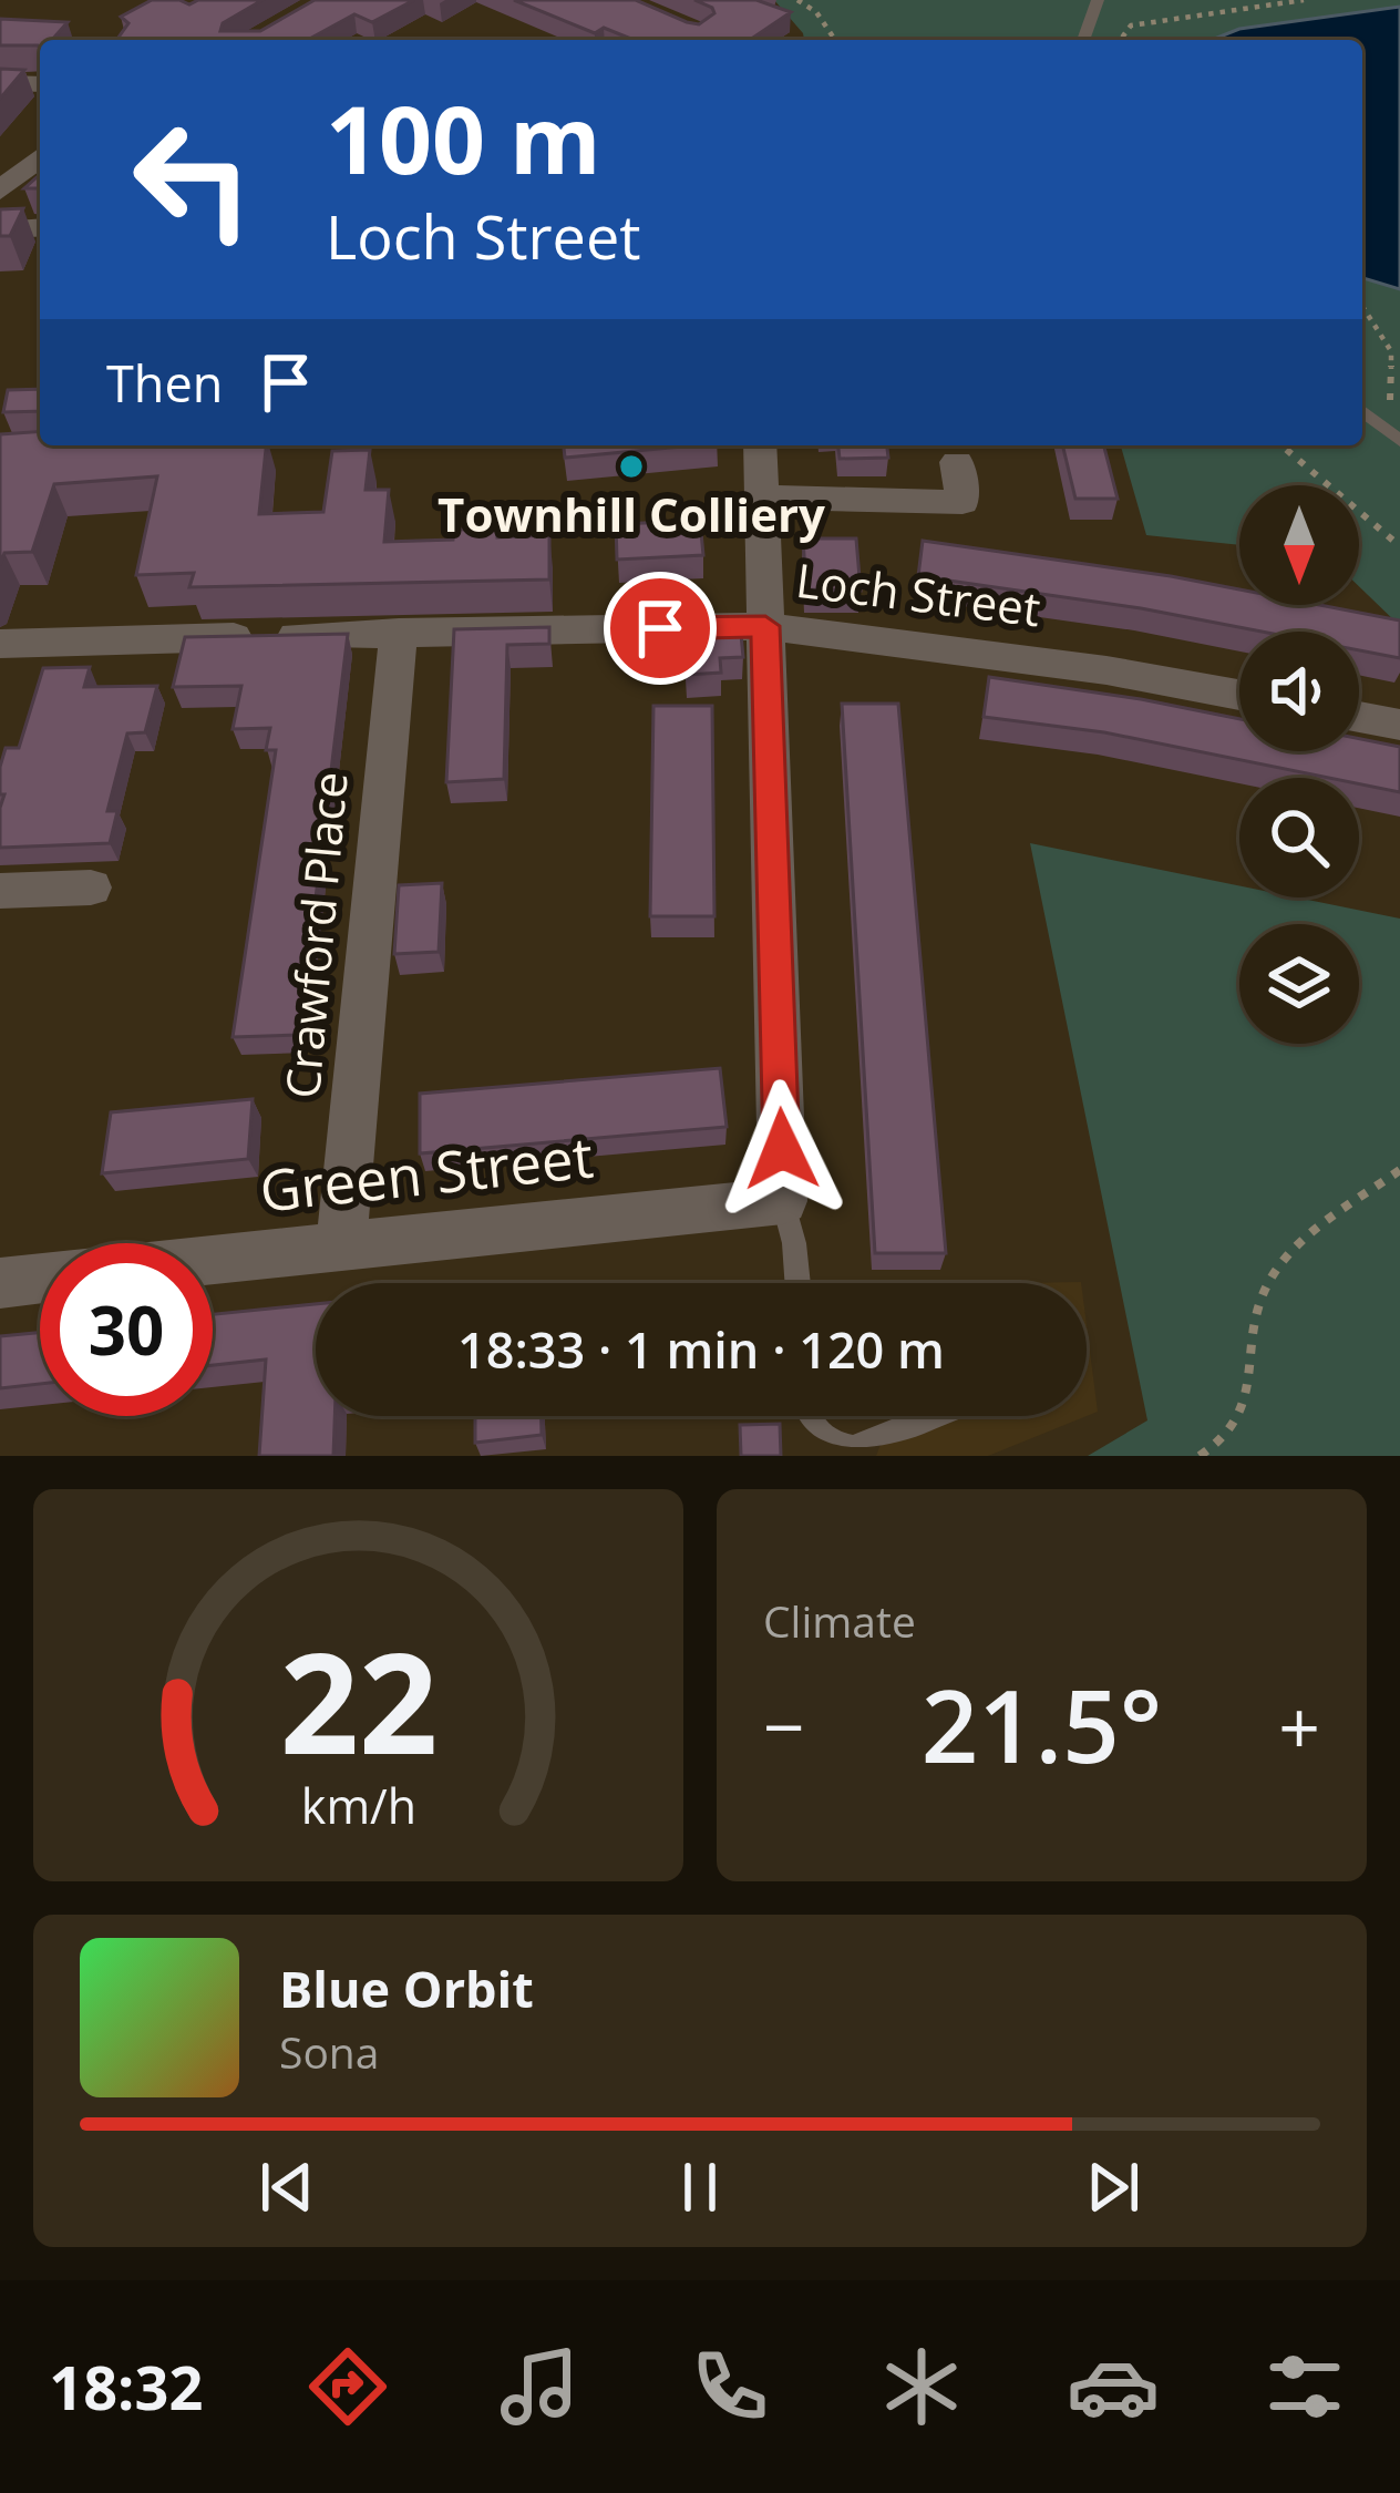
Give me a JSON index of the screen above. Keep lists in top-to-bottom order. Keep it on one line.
{"streets":{"street":["Loch Street","Crawford Place","Green Street"]},"crossings":[["Loch Street","Crawford Place"],["Crawford Place","Green Street"]],"places":["Townhill Colliery"],"north":"bottom","page":{"turn":["100 m","Loch Street"],"then":"Then","limit":"30","trip":"18:33 · 1 min · 120 m","tile":"Climate","heat":["−","21.5°","+"],"song":["Blue Orbit","Sona"],"tabs":"18:32","gauge":["22","km/h"]}}
